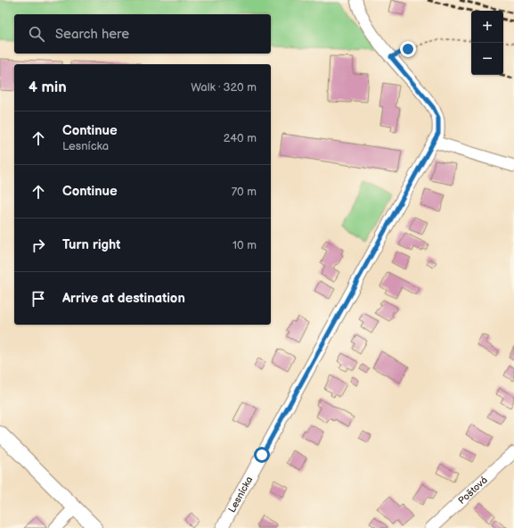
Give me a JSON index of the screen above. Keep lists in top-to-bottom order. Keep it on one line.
{"streets":{"street":["Poštová","Lesnícka"]},"page":{"map_buttons":["+","−"],"search":"Search here","heading":["4 min","Walk · 320 m"],"list":[["Continue","Lesnícka","240 m"],["Continue","70 m"],["Turn right","10 m"],"Arrive at destination"]}}
